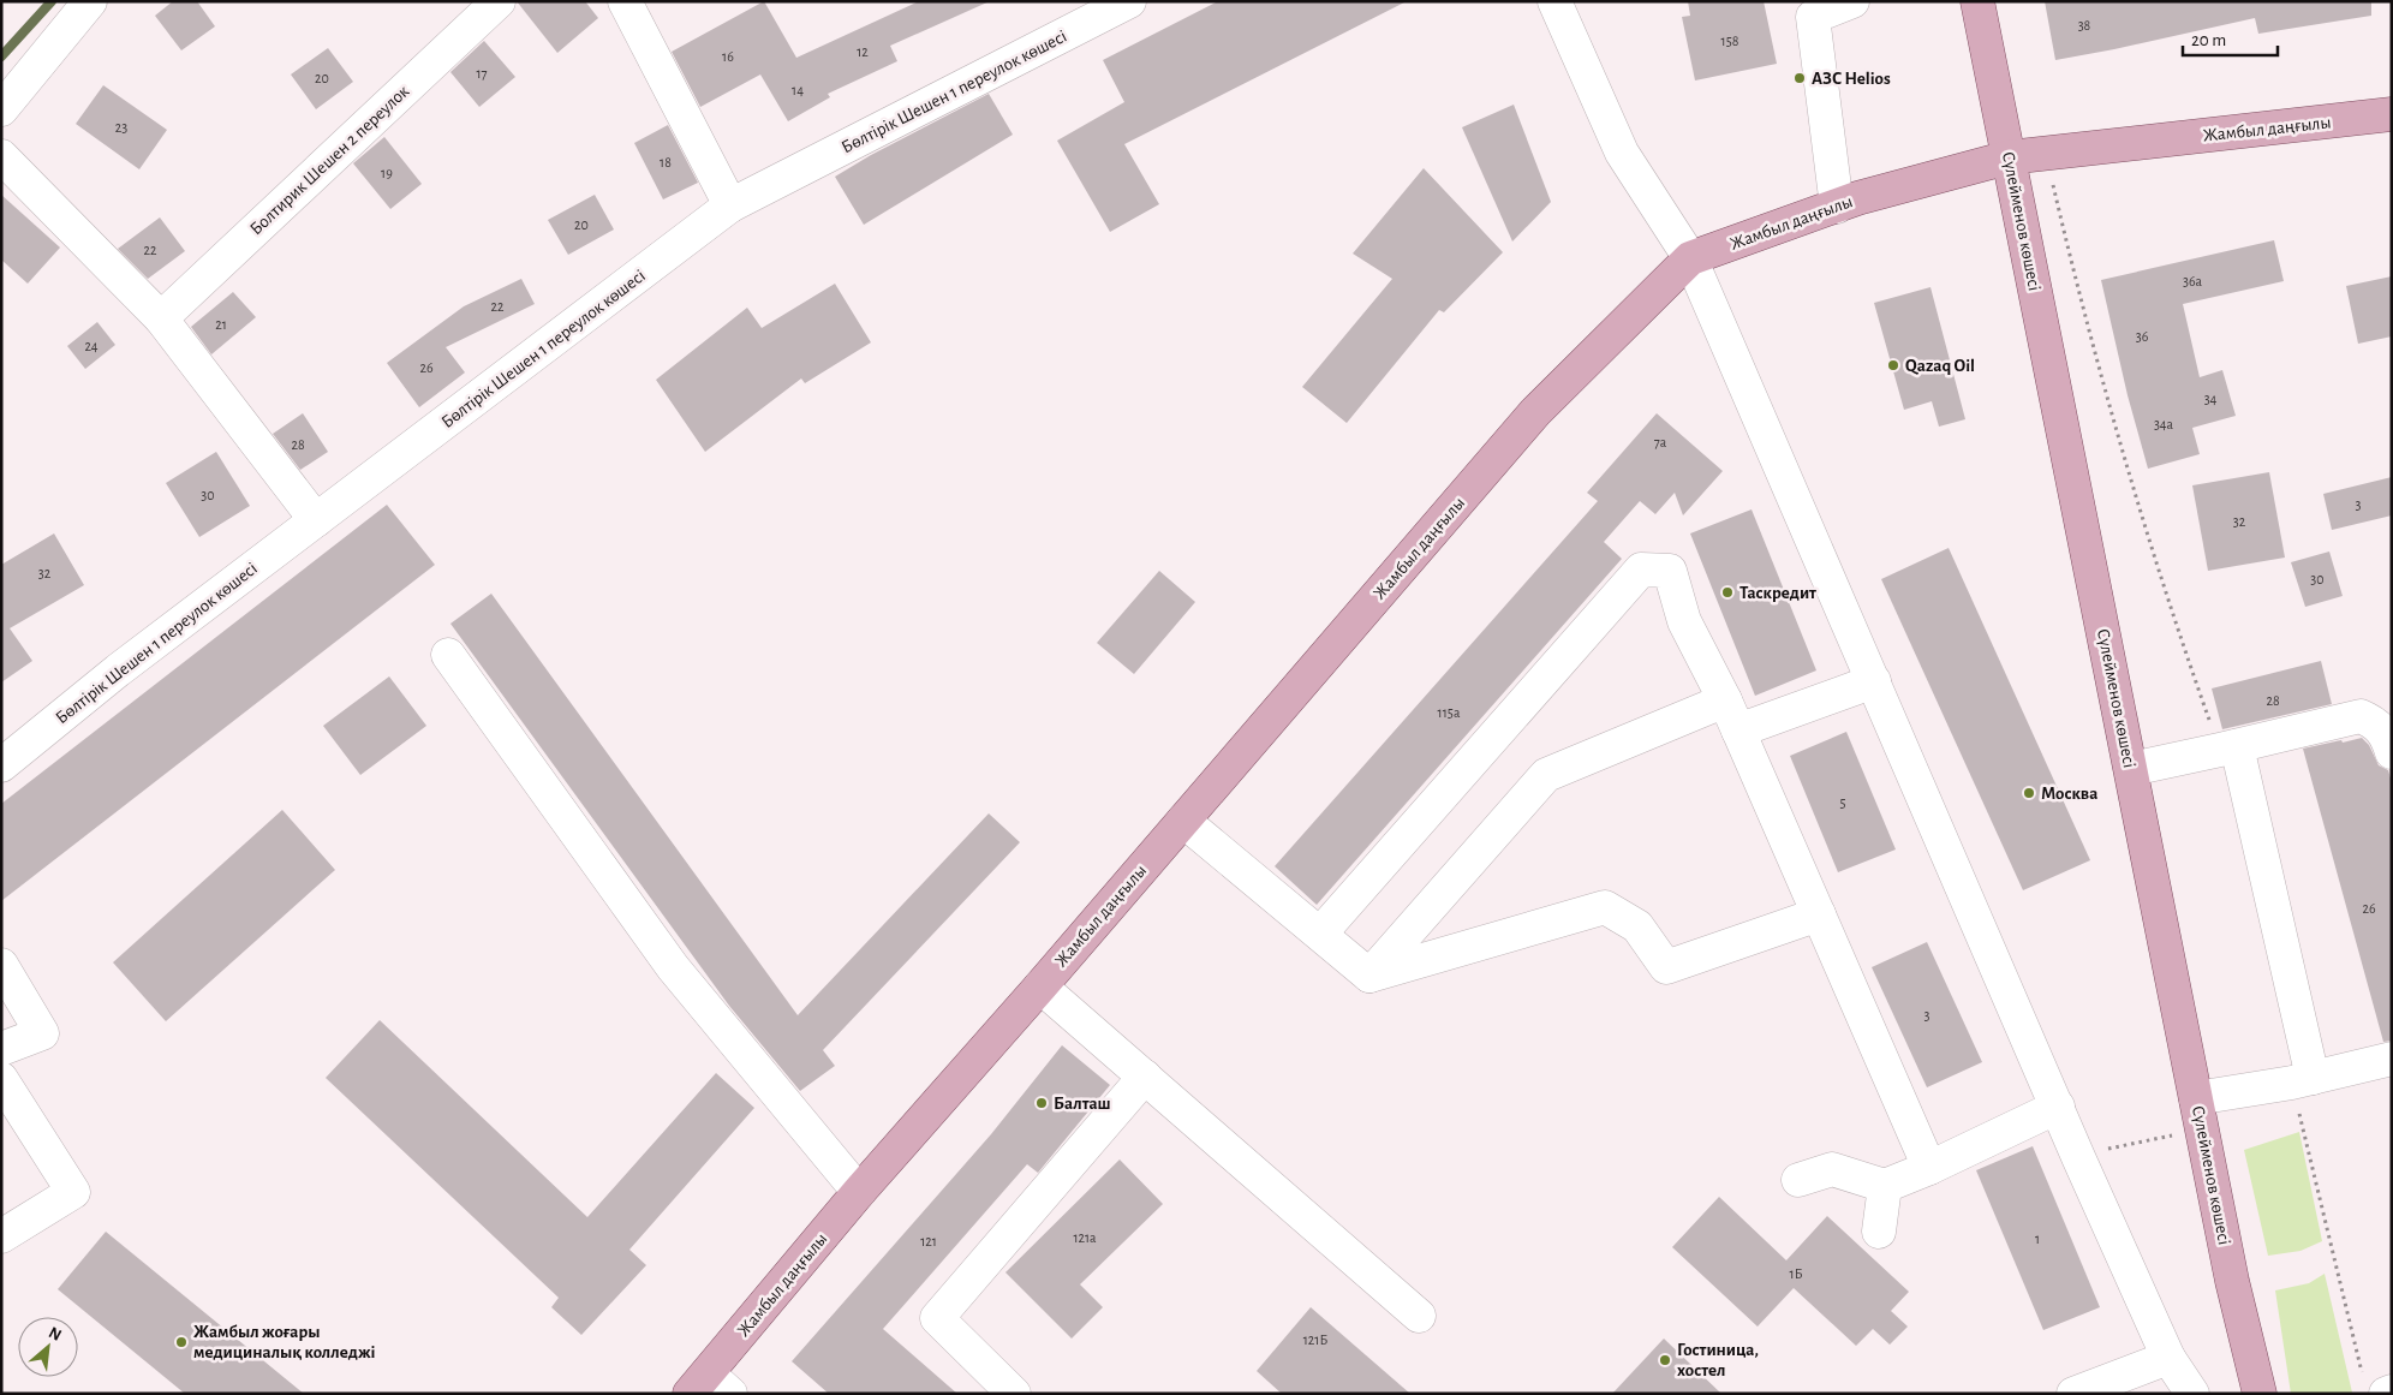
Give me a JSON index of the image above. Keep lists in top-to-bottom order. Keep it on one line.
{"streets":{"main road":["Жамбыл даңғылы","Сүлейменов көшесі"],"street":["Бөлтірік Шешен 1 переулок көшесі","Болтирик Шешен 2 переулок"]},"crossings":[["Жамбыл даңғылы","Сүлейменов көшесі"]],"places":["АЗС Helios","Qazaq Oil","Таскредит","Москва","Балташ","Жамбыл жоғары медициналық колледжі","Гостиница, хостел"],"house_numbers":["38","158","12","16","17","20","14","23","18","19","20","22","36а","22","21","36","24","26","34","34а","7а","28","30","3","32","32","30","28","115а","5","26","3","121а","1","121","1Б","121Б"],"scale_bar":"20 m","north":"top right"}
